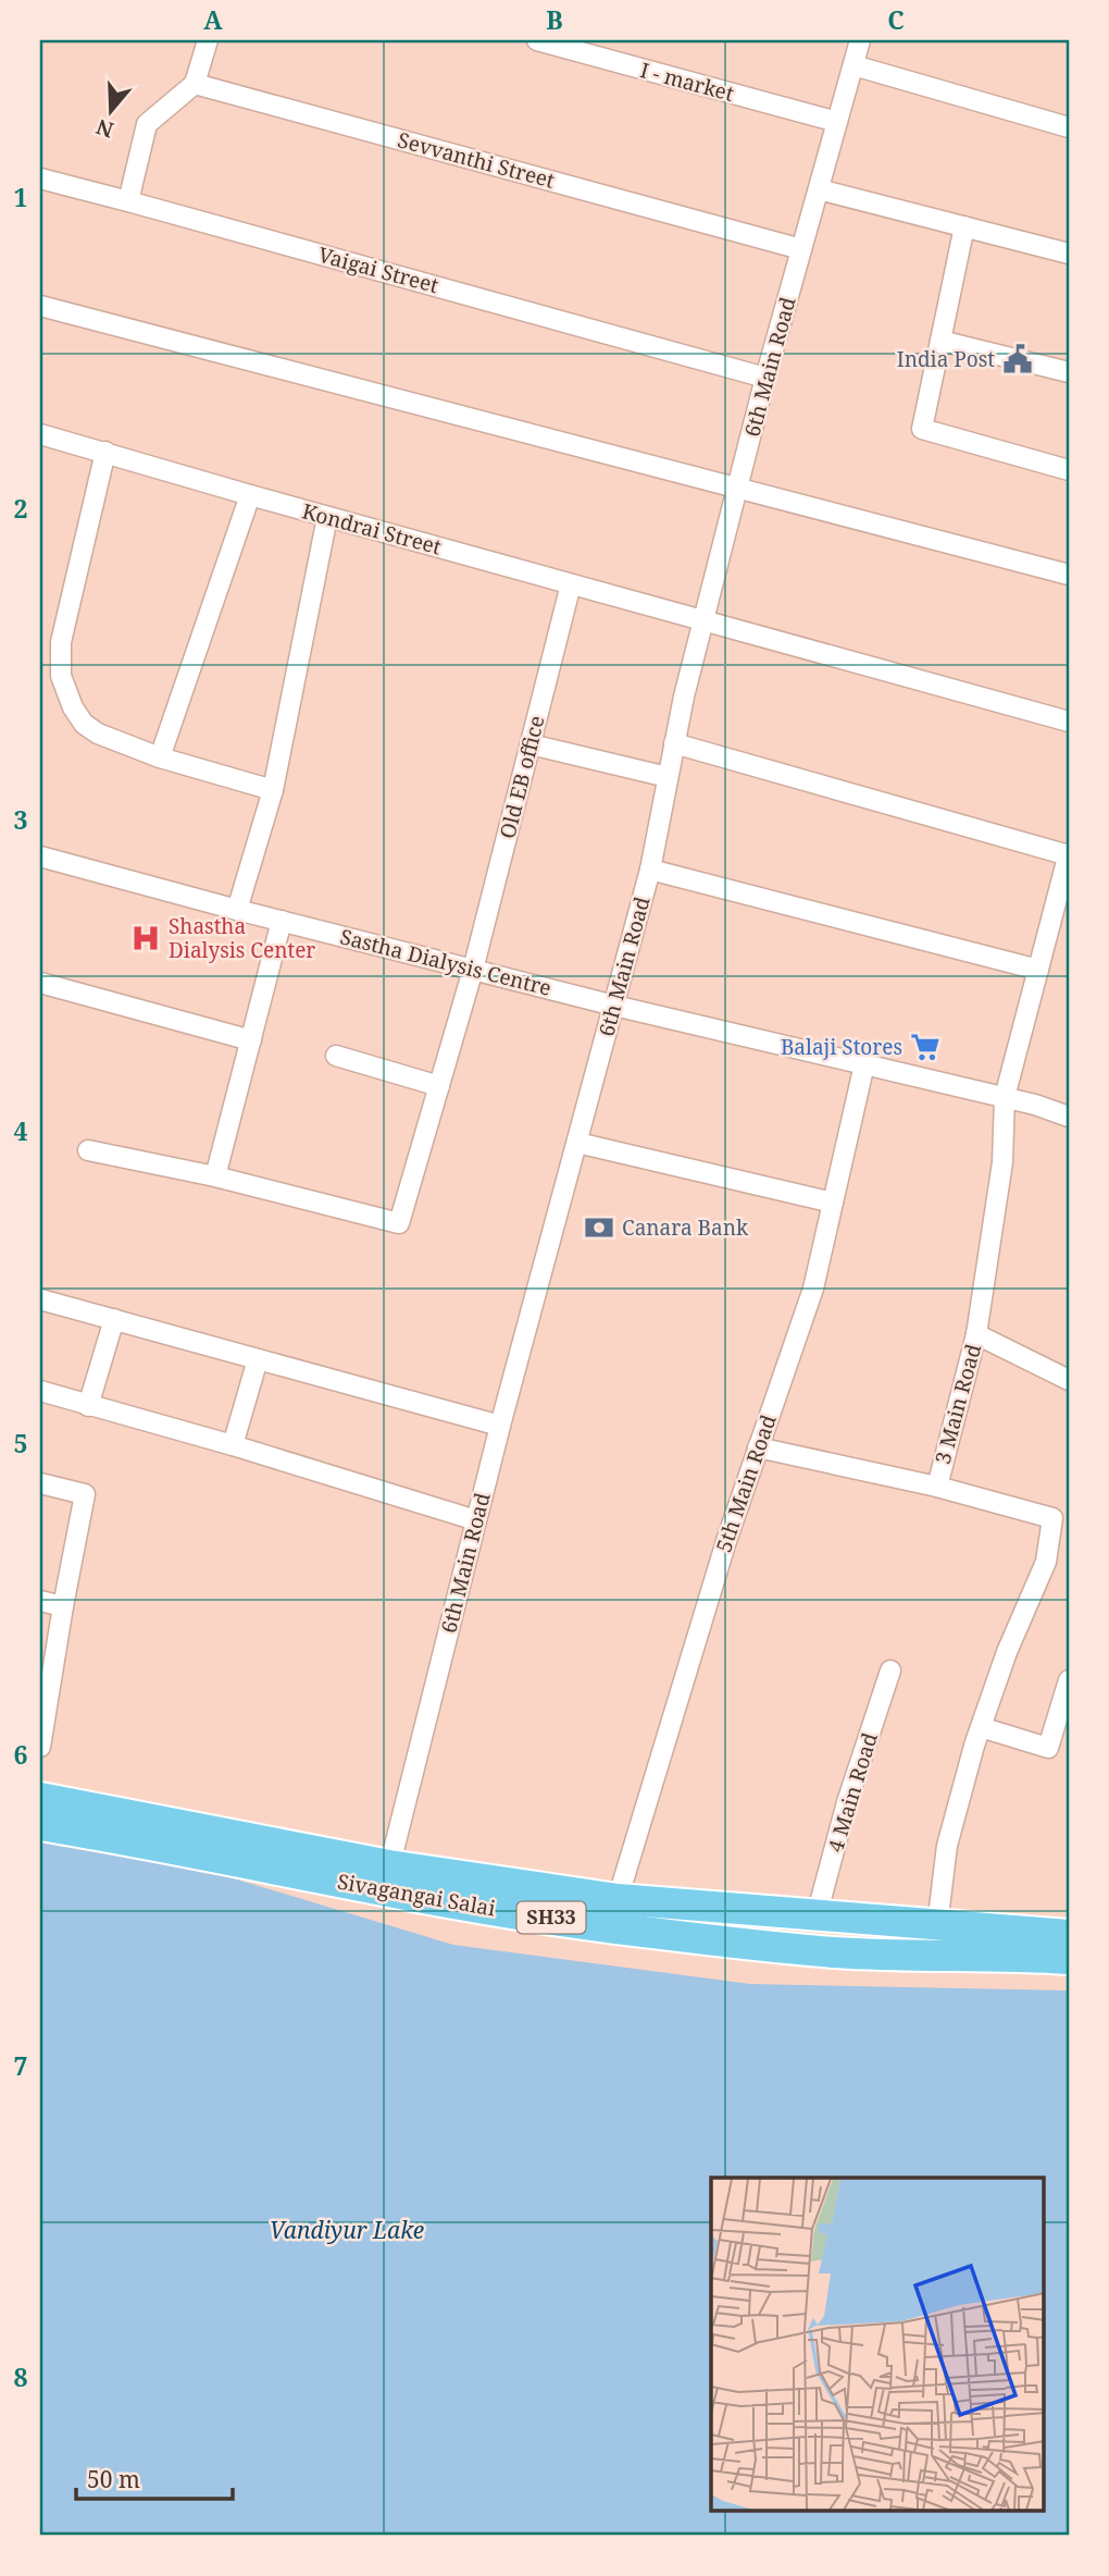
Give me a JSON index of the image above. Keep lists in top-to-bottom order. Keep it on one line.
{"streets":{"main road":["Sivagangai Salai","SH33"],"street":["I - market","Sevvanthi Street","Vaigai Street","6th Main Road","Kondrai Street","Old EB office","Sastha Dialysis Centre","3 Main Road","5th Main Road","4 Main Road"]},"crossings":[["I - market","6th Main Road"],["Sevvanthi Street","6th Main Road"],["Vaigai Street","6th Main Road"],["6th Main Road","Kondrai Street"],["6th Main Road","Sastha Dialysis Centre"],["6th Main Road","Sivagangai Salai"],["Kondrai Street","Old EB office"],["Old EB office","Sastha Dialysis Centre"],["Sastha Dialysis Centre","3 Main Road"],["Sastha Dialysis Centre","5th Main Road"],["3 Main Road","Sivagangai Salai"],["5th Main Road","Sivagangai Salai"],["4 Main Road","Sivagangai Salai"]],"water":["Vandiyur Lake"],"places":{"public building":["India Post"],"hospital":["Shastha Dialysis Center"],"supermarket":["Balaji Stores"],"bank":["Canara Bank"]},"scale_bar":"50 m","north":"bottom","grid":{"columns":["A","B","C"],"rows":["1","2","3","4","5","6","7","8"]}}
